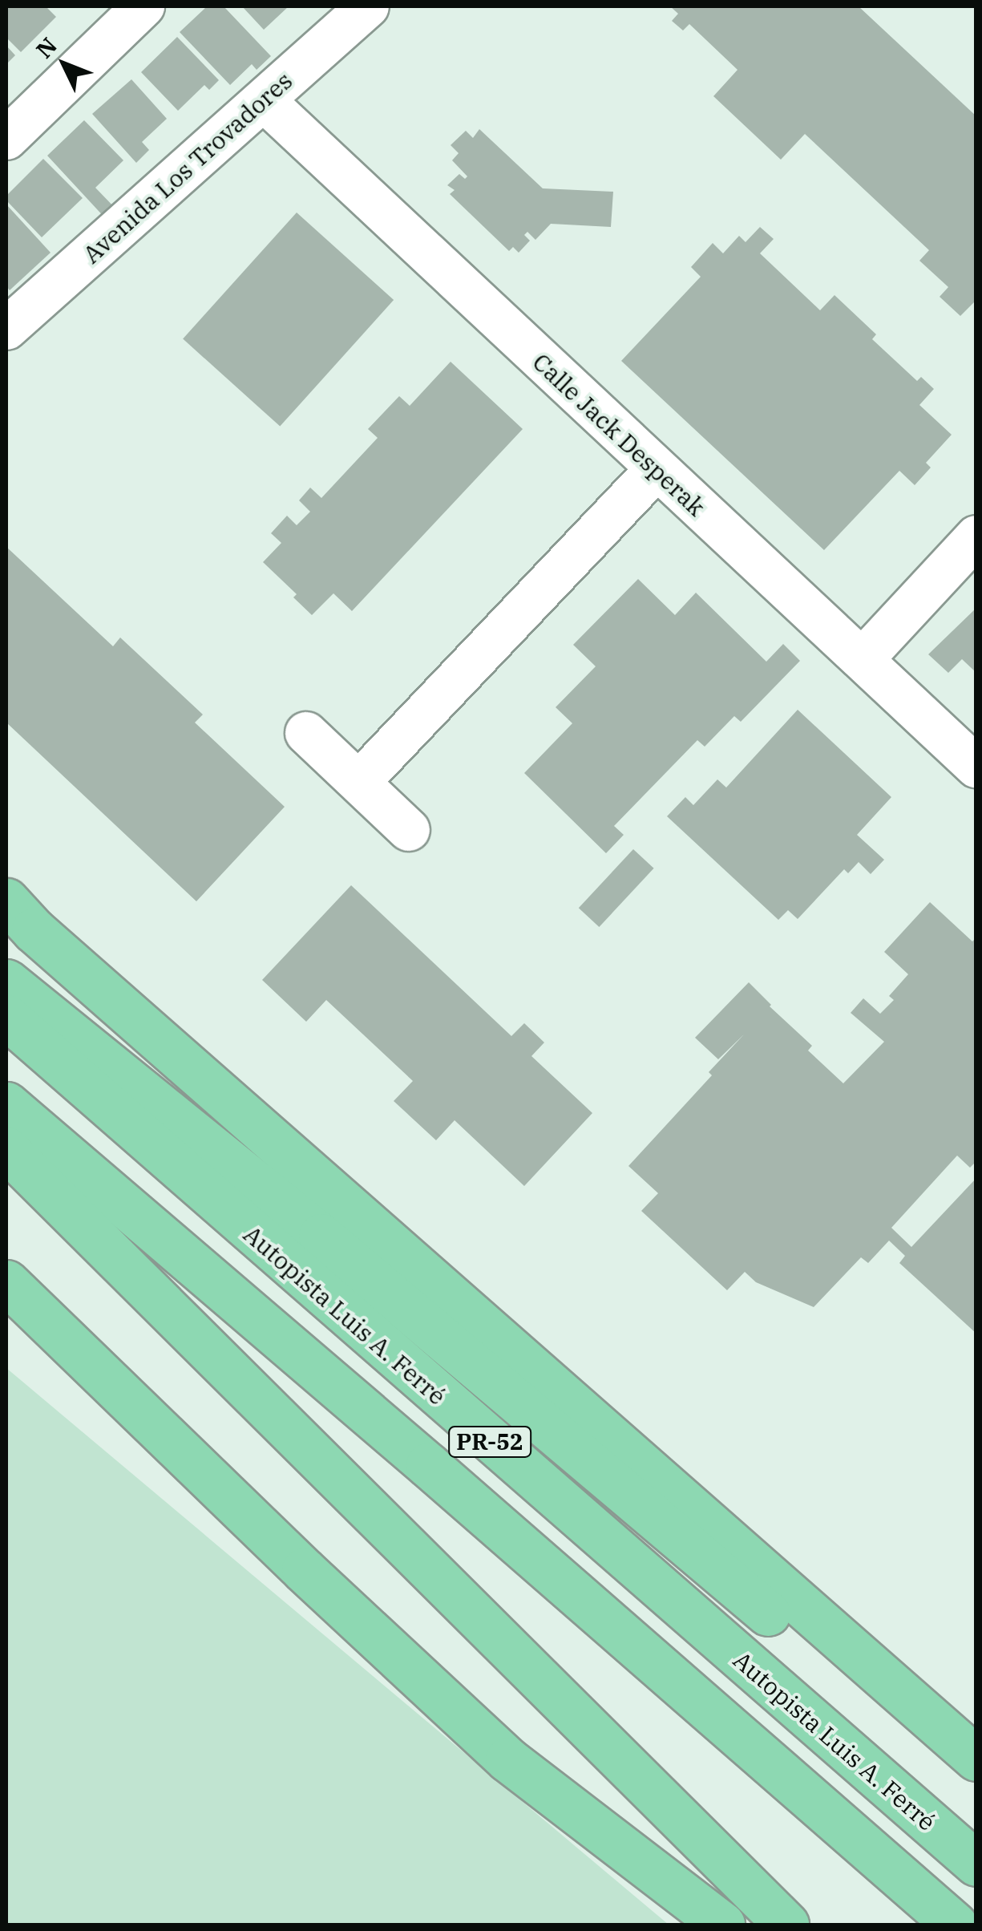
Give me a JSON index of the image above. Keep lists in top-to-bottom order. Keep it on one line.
{"streets":{"highway":["Autopista Luis A. Ferré","PR-52"],"street":["Avenida Los Trovadores","Calle Jack Desperak"]},"crossings":[["Avenida Los Trovadores","Calle Jack Desperak"]],"north":"top left"}
